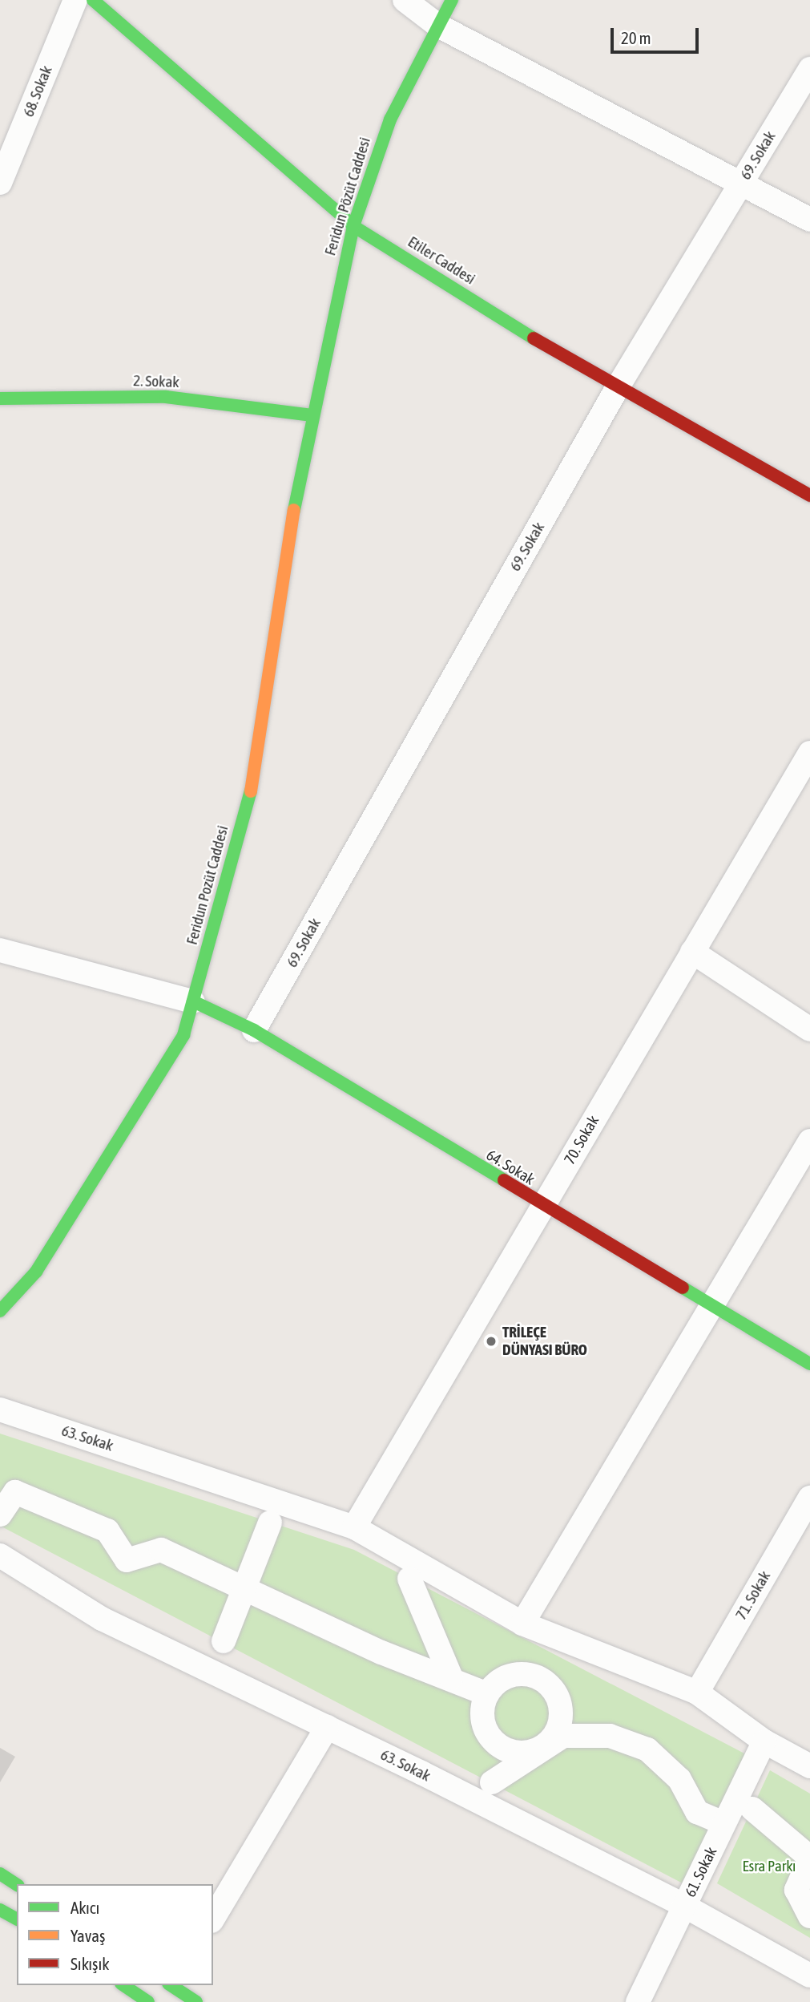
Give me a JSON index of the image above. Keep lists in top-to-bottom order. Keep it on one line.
{"streets":{"street":["68. Sokak","69. Sokak","Feridun Pözüt Caddesi","Etiler Caddesi","2. Sokak","Feridun Pozüt Caddesi","70. Sokak","64. Sokak","63. Sokak","71. Sokak","61. Sokak"]},"crossings":[["69. Sokak","Etiler Caddesi"],["69. Sokak","64. Sokak"],["Feridun Pözüt Caddesi","Etiler Caddesi"],["Feridun Pözüt Caddesi","2. Sokak"],["Feridun Pözüt Caddesi","Feridun Pozüt Caddesi"],["2. Sokak","Feridun Pozüt Caddesi"],["Feridun Pozüt Caddesi","64. Sokak"],["70. Sokak","64. Sokak"],["70. Sokak","63. Sokak"],["63. Sokak","71. Sokak"],["63. Sokak","61. Sokak"]],"parks":["Esra Parkı"],"places":["TRİLEÇE DÜNYASI BÜRO"],"legend":["Akıcı","Yavaş","Sıkışık"],"scale_bar":"20 m"}
